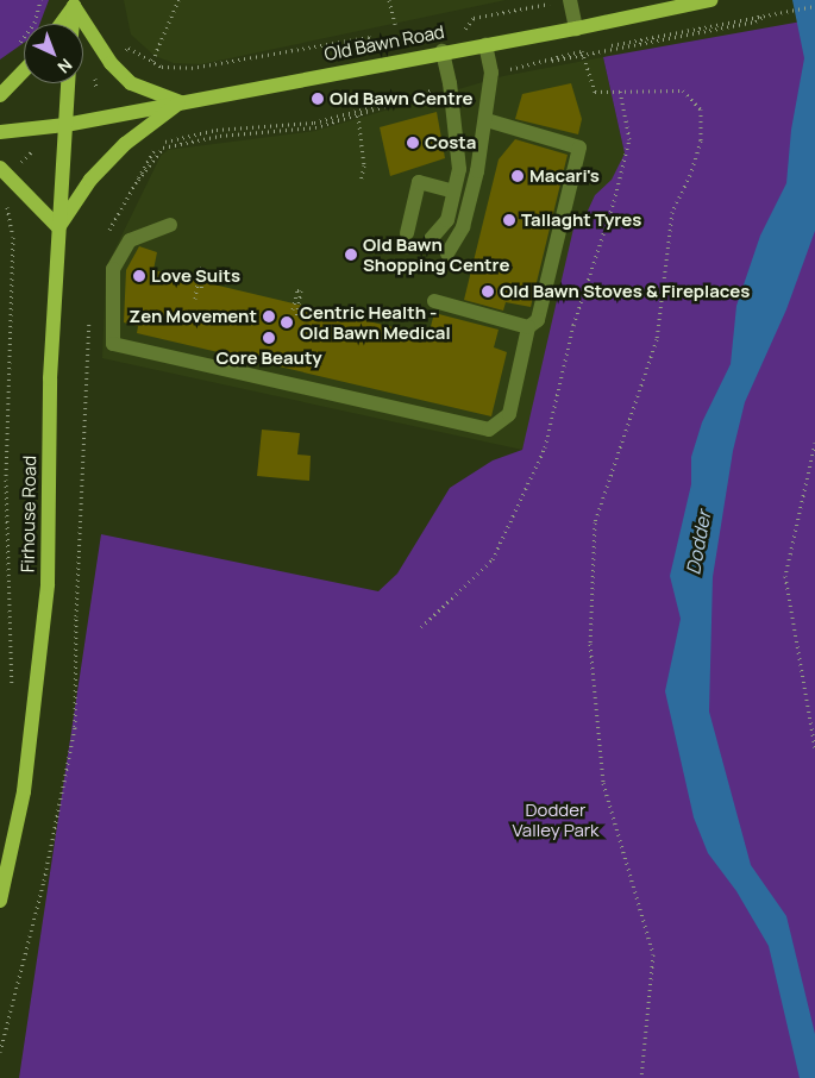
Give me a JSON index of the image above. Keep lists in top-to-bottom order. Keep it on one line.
{"streets":{"main road":["Old Bawn Road","Firhouse Road"]},"crossings":[["Old Bawn Road","Firhouse Road"]],"water":["Dodder"],"parks":["Dodder Valley Park"],"places":["Old Bawn Centre","Costa","Macari's","Tallaght Tyres","Old Bawn Shopping Centre","Love Suits","Old Bawn Stoves & Fireplaces","Zen Movement","Centric Health - Old Bawn Medical","Core Beauty"],"north":"bottom right"}
